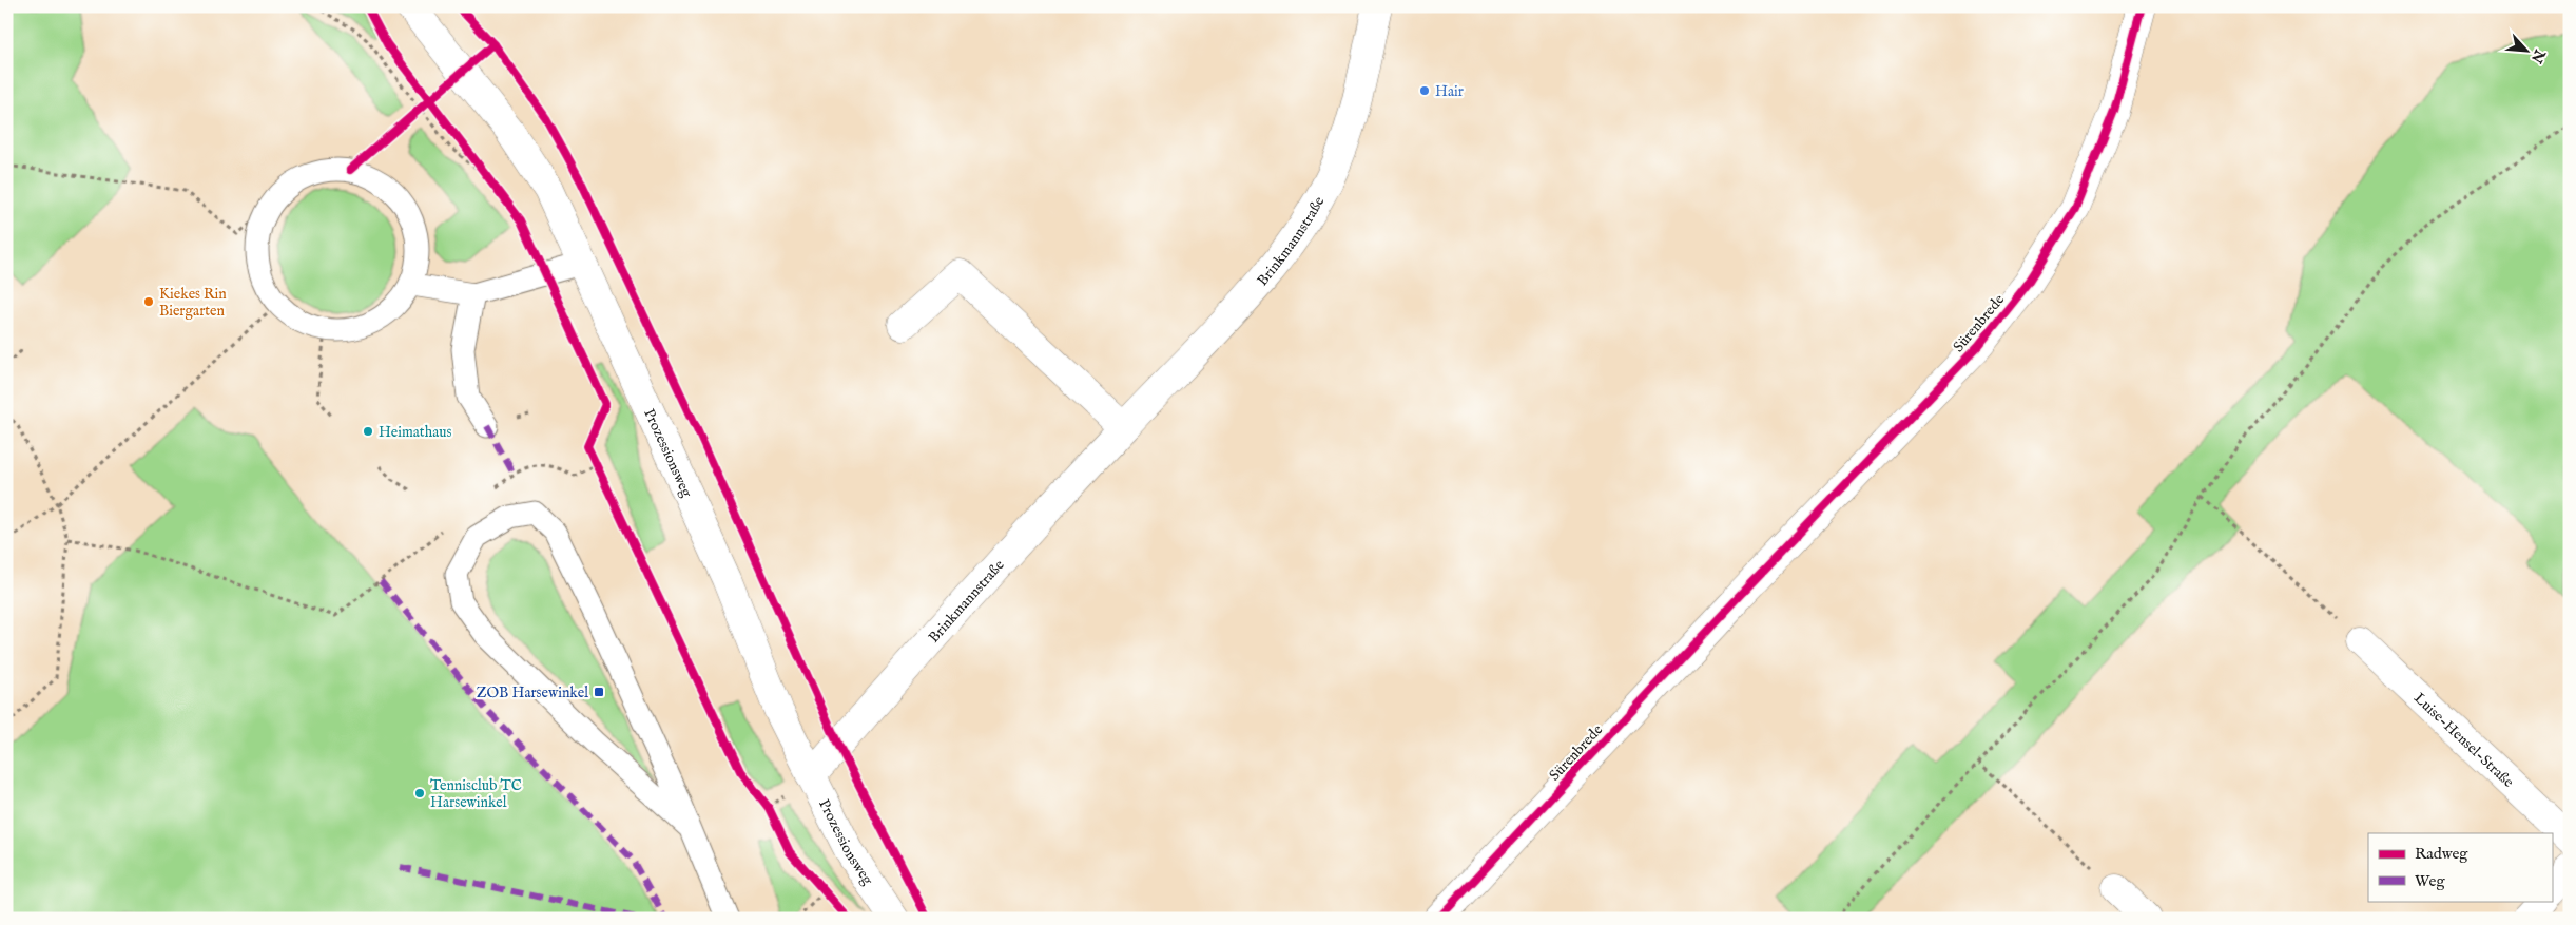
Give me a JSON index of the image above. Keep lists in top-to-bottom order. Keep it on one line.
{"streets":{"street":["Brinkmannstraße","Sürenbrede","Prozessionsweg","Luise-Hensel-Straße"]},"crossings":[["Brinkmannstraße","Prozessionsweg"]],"places":{"other":["Hair","Kiekes Rin Biergarten","Heimathaus","Tennisclub TC Harsewinkel"],"transit":["ZOB Harsewinkel"]},"legend":["Radweg","Weg"],"north":"bottom right"}
